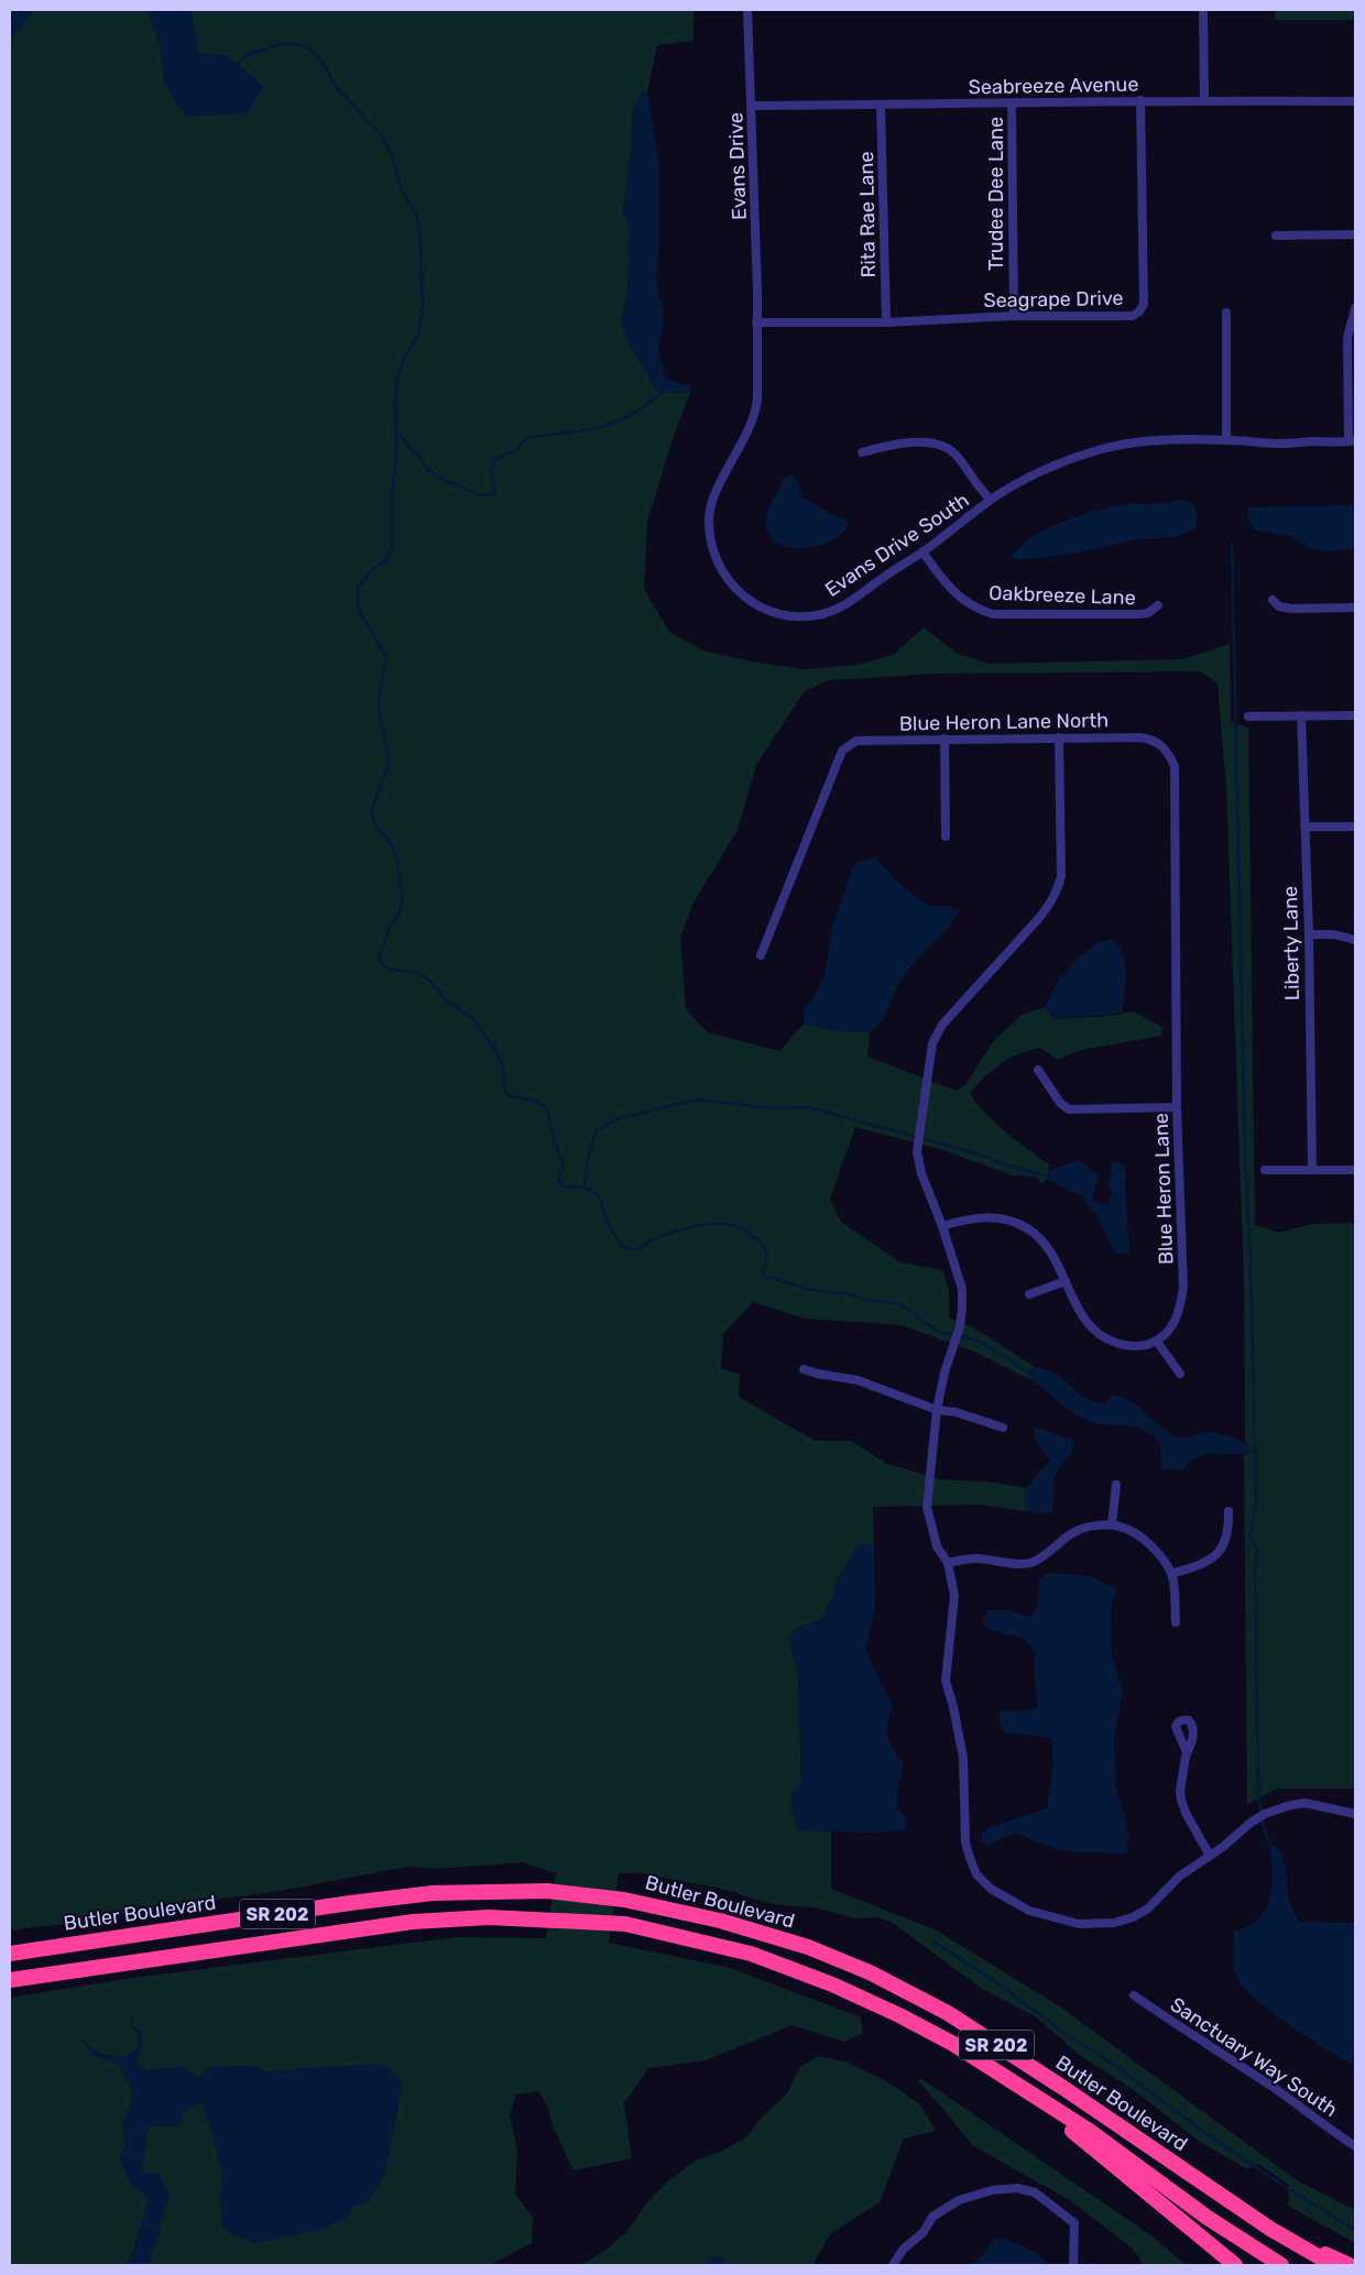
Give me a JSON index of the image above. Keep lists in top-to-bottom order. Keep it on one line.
{"streets":{"highway":["Butler Boulevard","SR 202"],"street":["Seabreeze Avenue","Evans Drive","Trudee Dee Lane","Rita Rae Lane","Seagrape Drive","Evans Drive South","Oakbreeze Lane","Blue Heron Lane North","Liberty Lane","Blue Heron Lane","Sanctuary Way South"]},"crossings":[["Seabreeze Avenue","Evans Drive"],["Seabreeze Avenue","Trudee Dee Lane"],["Seabreeze Avenue","Rita Rae Lane"],["Seabreeze Avenue","Seagrape Drive"],["Evans Drive","Seagrape Drive"],["Evans Drive","Evans Drive South"],["Trudee Dee Lane","Seagrape Drive"],["Rita Rae Lane","Seagrape Drive"],["Seagrape Drive","Evans Drive South"],["Evans Drive South","Oakbreeze Lane"],["Blue Heron Lane North","Blue Heron Lane"]]}
